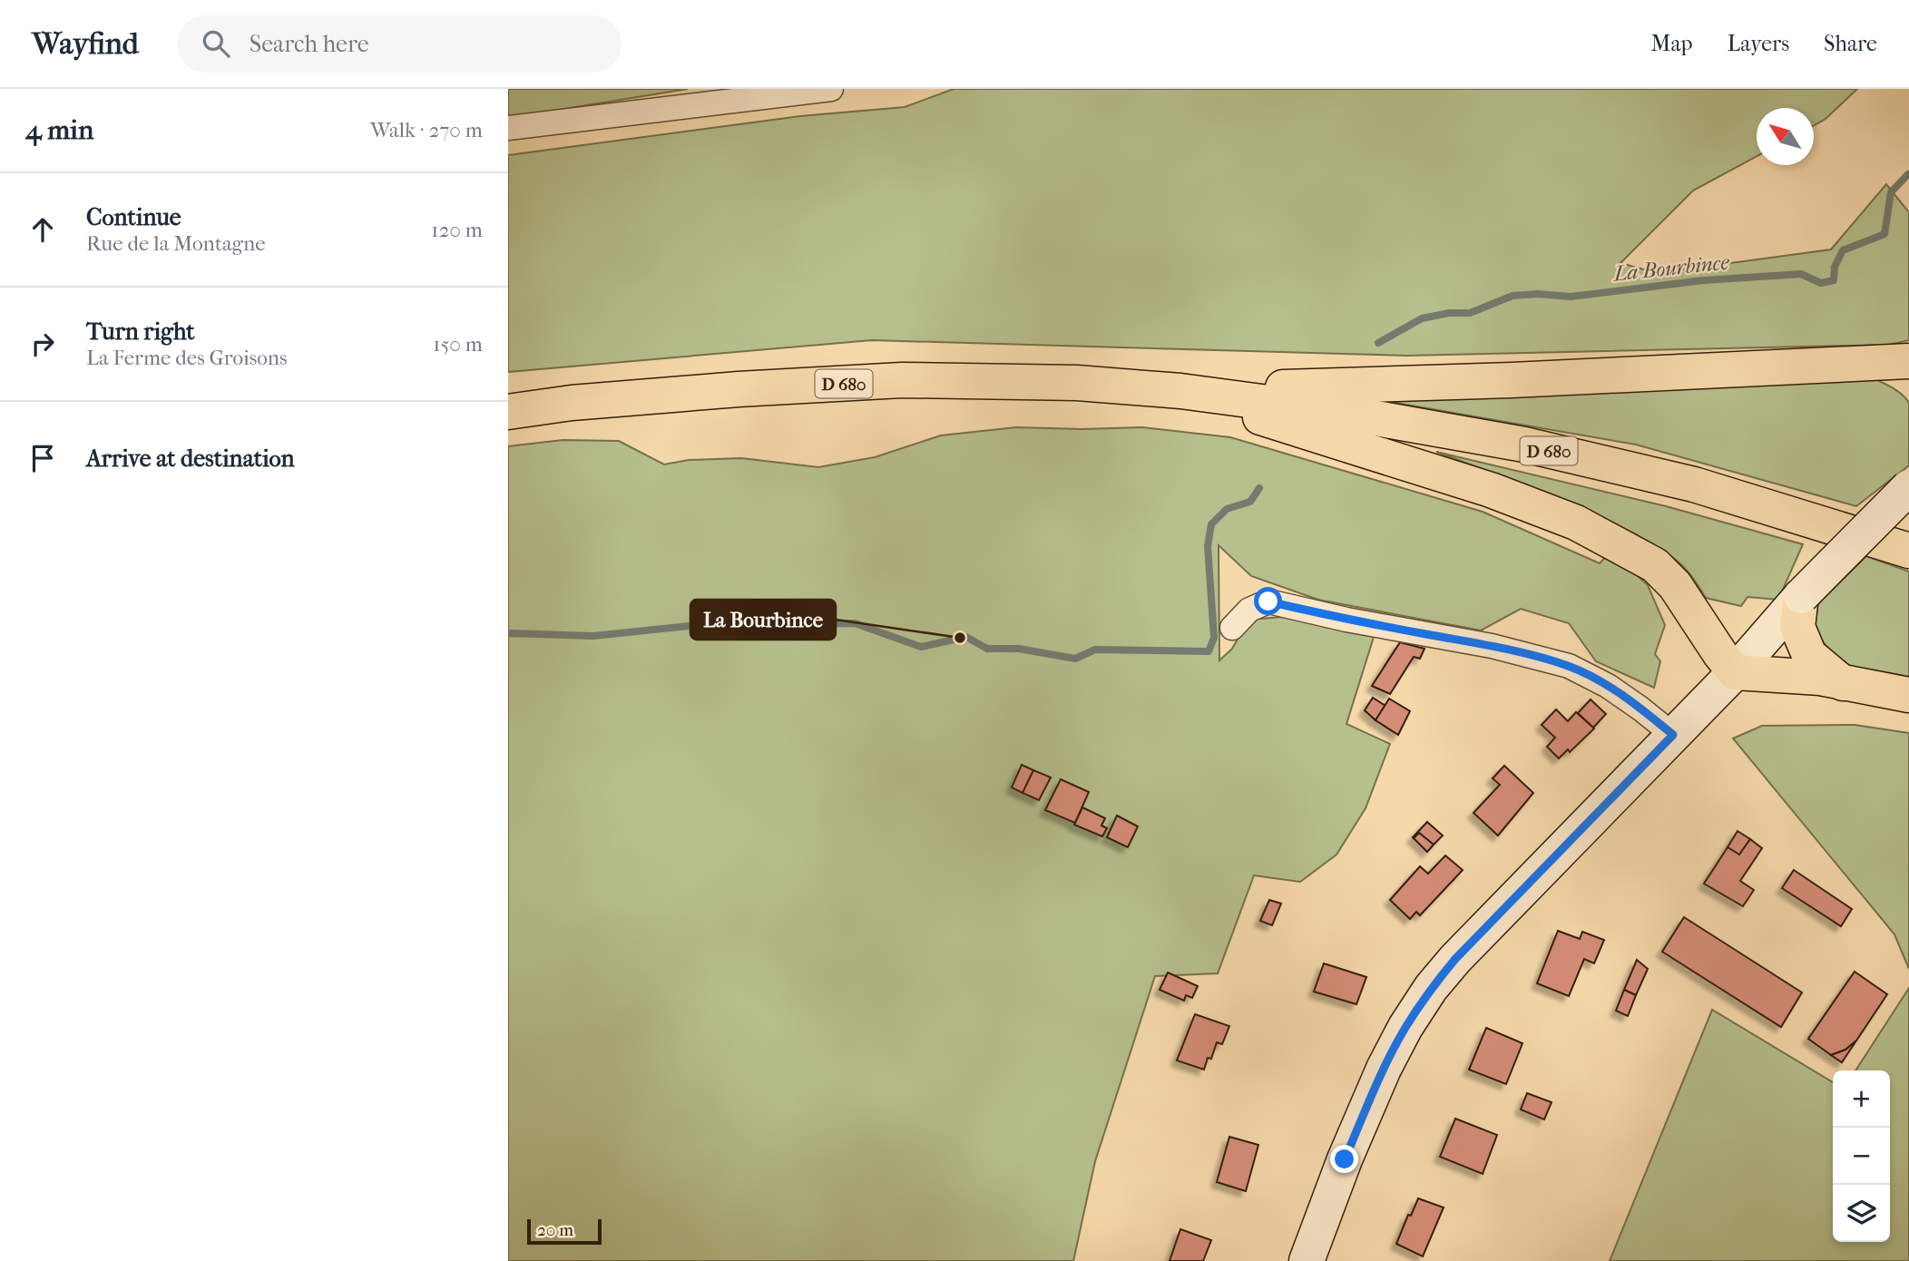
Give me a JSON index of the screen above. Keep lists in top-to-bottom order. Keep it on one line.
{"streets":{"main road":["D 680"]},"water":["La Bourbince"],"places":["La Bourbince"],"scale_bar":"20 m","north":"top left","page":{"header":"Wayfind","search":"Search here","nav":["Map","Layers","Share"],"heading":["4 min","Walk · 270 m"],"list":[["Continue","Rue de la Montagne","120 m"],["Turn right","La Ferme des Groisons","150 m"],"Arrive at destination"],"map_buttons":["+","−"],"scale":"20 m"}}
